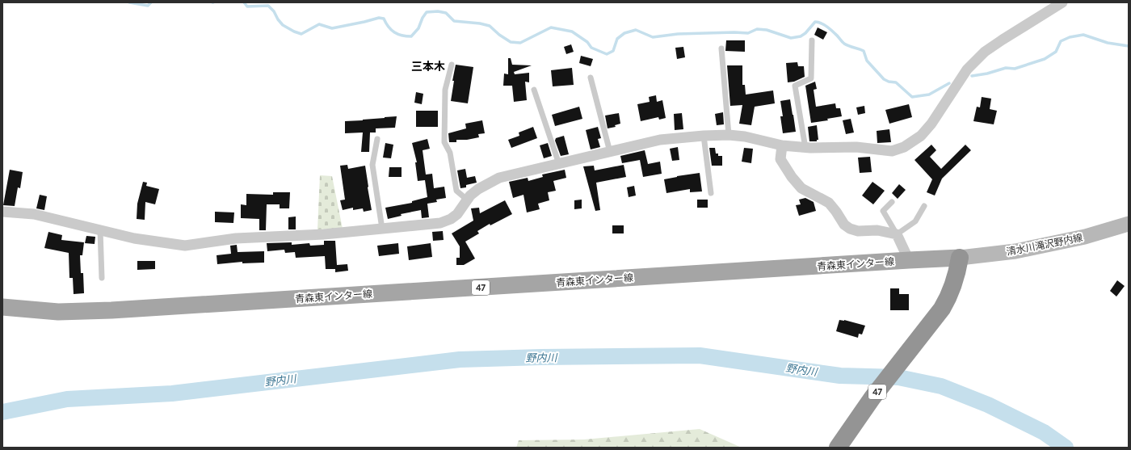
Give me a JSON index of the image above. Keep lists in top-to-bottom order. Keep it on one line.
{"streets":{"highway":["47"],"main road":["清水川滝沢野内線","青森東インター線"]},"crossings":[["清水川滝沢野内線","青森東インター線"],["清水川滝沢野内線","47"],["青森東インター線","47"]],"districts":["三本木"],"water":["野内川"]}
